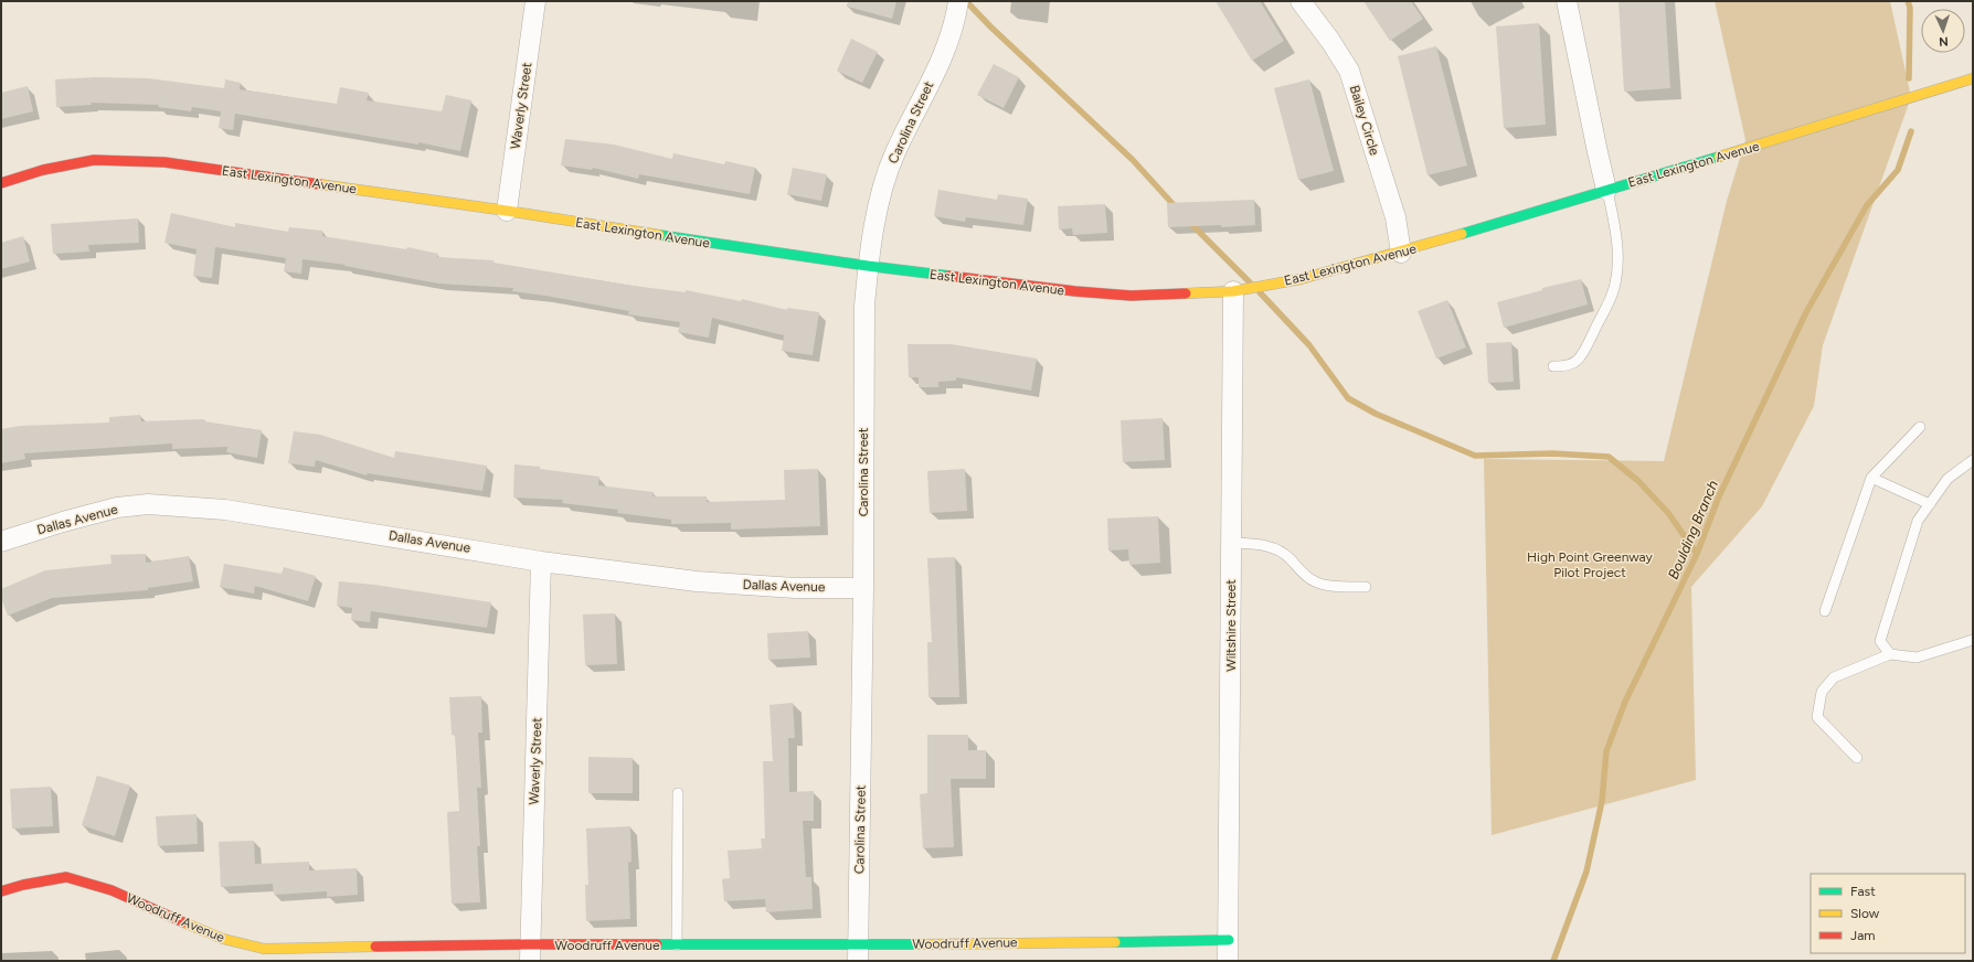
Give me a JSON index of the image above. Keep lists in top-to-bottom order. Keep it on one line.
{"streets":{"main road":["East Lexington Avenue","Woodruff Avenue"],"street":["Waverly Street","Bailey Circle","Carolina Street","Dallas Avenue","Wiltshire Street"]},"crossings":[["Waverly Street","East Lexington Avenue"],["Waverly Street","Dallas Avenue"],["Waverly Street","Woodruff Avenue"],["Bailey Circle","East Lexington Avenue"],["Carolina Street","East Lexington Avenue"],["Carolina Street","Dallas Avenue"],["Carolina Street","Woodruff Avenue"],["East Lexington Avenue","Wiltshire Street"],["Wiltshire Street","Woodruff Avenue"]],"water":["Boulding Branch"],"parks":["High Point Greenway Pilot Project"],"legend":["Fast","Slow","Jam"],"north":"bottom"}
